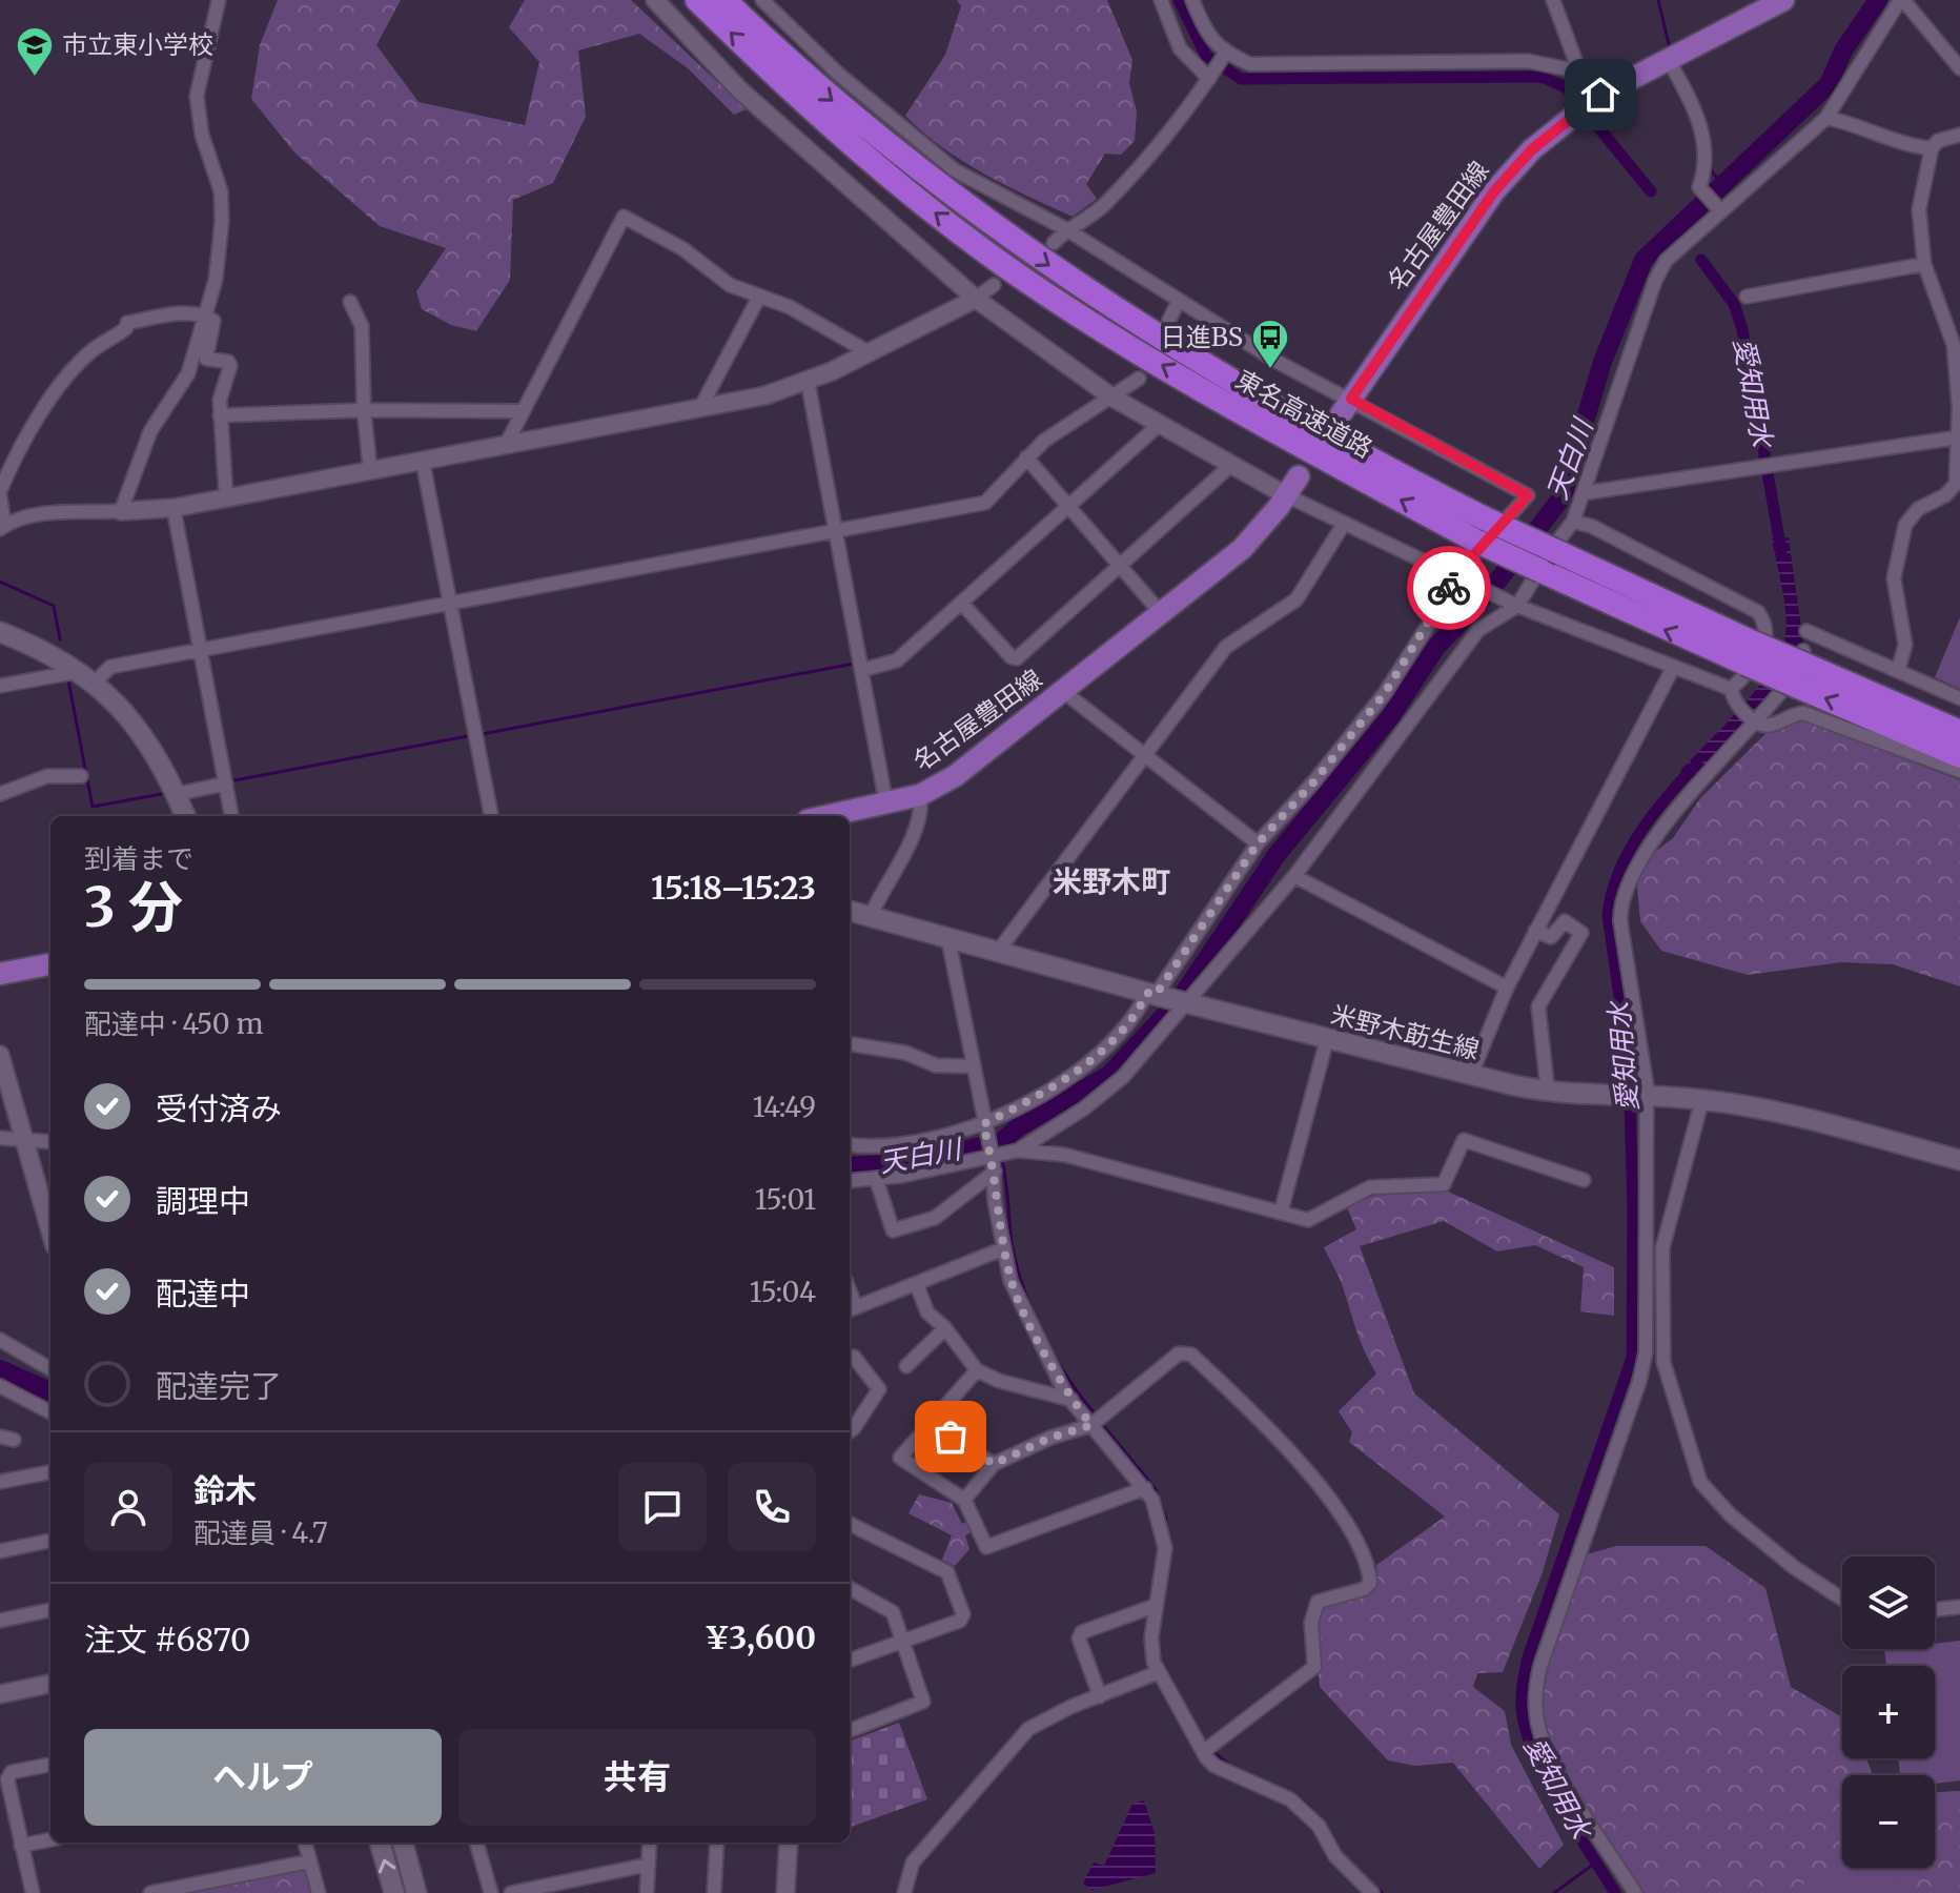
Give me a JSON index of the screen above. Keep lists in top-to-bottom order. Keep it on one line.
{"streets":{"highway":["東名高速道路"],"main road":["名古屋豊田線","米野木莇生線"]},"districts":["米野木町"],"water":["愛知用水","天白川"],"places":{"school or university":["市立東小学校"],"bus stop":["日進BS"]},"page":{"heading":["3 分","到着まで","15:18–15:23"],"panel":["鈴木","配達員 · 4.7","注文 #6870","¥3,600"],"bar":"配達中 · 450 m","list":[["受付済み","14:49"],["調理中","15:01"],["配達中","15:04"],"配達完了"],"map_buttons":["+","−"],"buttons":["ヘルプ","共有"]}}
